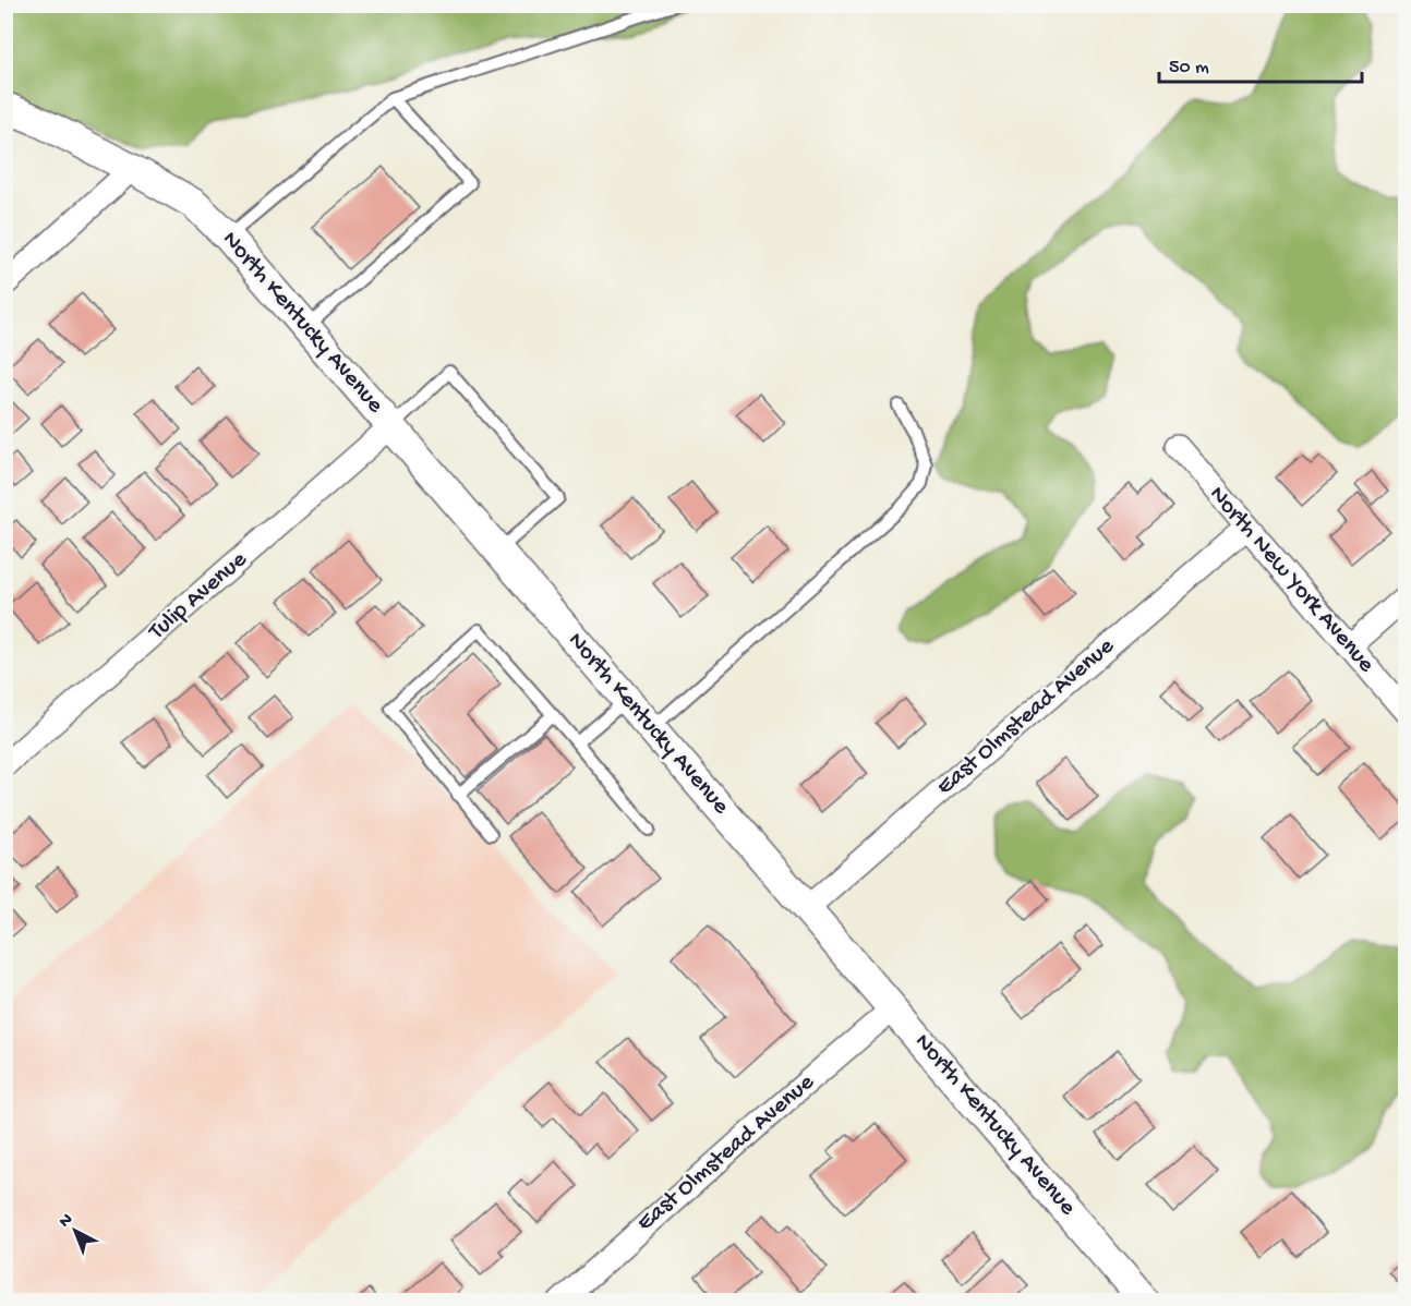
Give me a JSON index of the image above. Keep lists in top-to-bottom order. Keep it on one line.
{"streets":{"street":["North Kentucky Avenue","North New York Avenue","Tulip Avenue","East Olmstead Avenue"]},"crossings":[["North Kentucky Avenue","Tulip Avenue"],["North Kentucky Avenue","East Olmstead Avenue"],["North New York Avenue","East Olmstead Avenue"]],"scale_bar":"50 m","north":"top left"}
